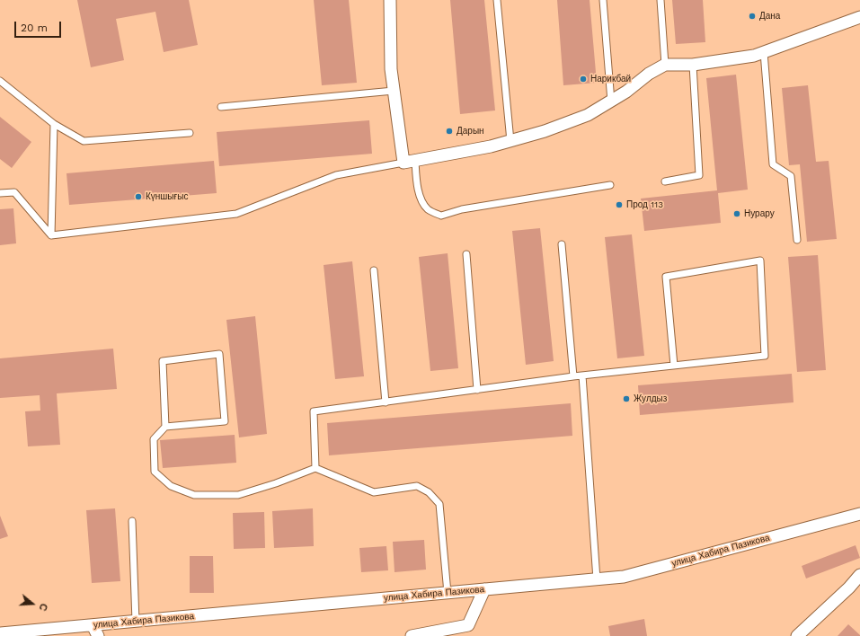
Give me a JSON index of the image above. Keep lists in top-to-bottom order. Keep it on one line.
{"streets":{"street":["улица Хабира Пазикова"]},"places":["Дана","Нарикбай","Дарын","Күншығыс","Прод 113","Нурару","Жулдыз"],"scale_bar":"20 m","north":"right"}
